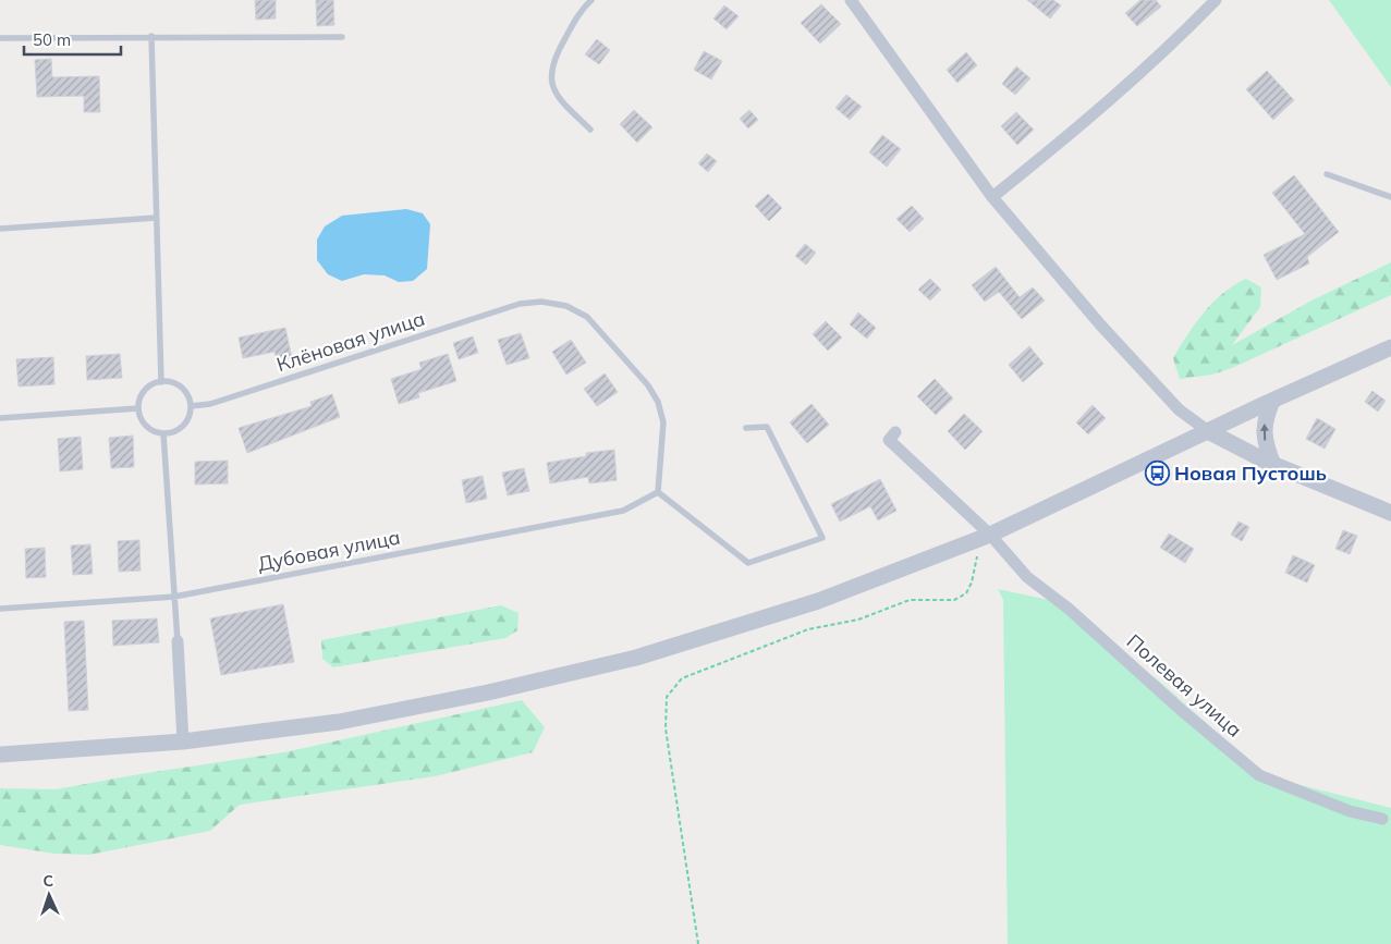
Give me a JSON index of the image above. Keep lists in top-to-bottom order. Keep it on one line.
{"streets":{"street":["Полевая улица"],"lane":["Клёновая улица","Дубовая улица"]},"crossings":[["Клёновая улица","Дубовая улица"]],"places":{"bus stop":["Новая Пустошь"]},"scale_bar":"50 m","north":"top"}
